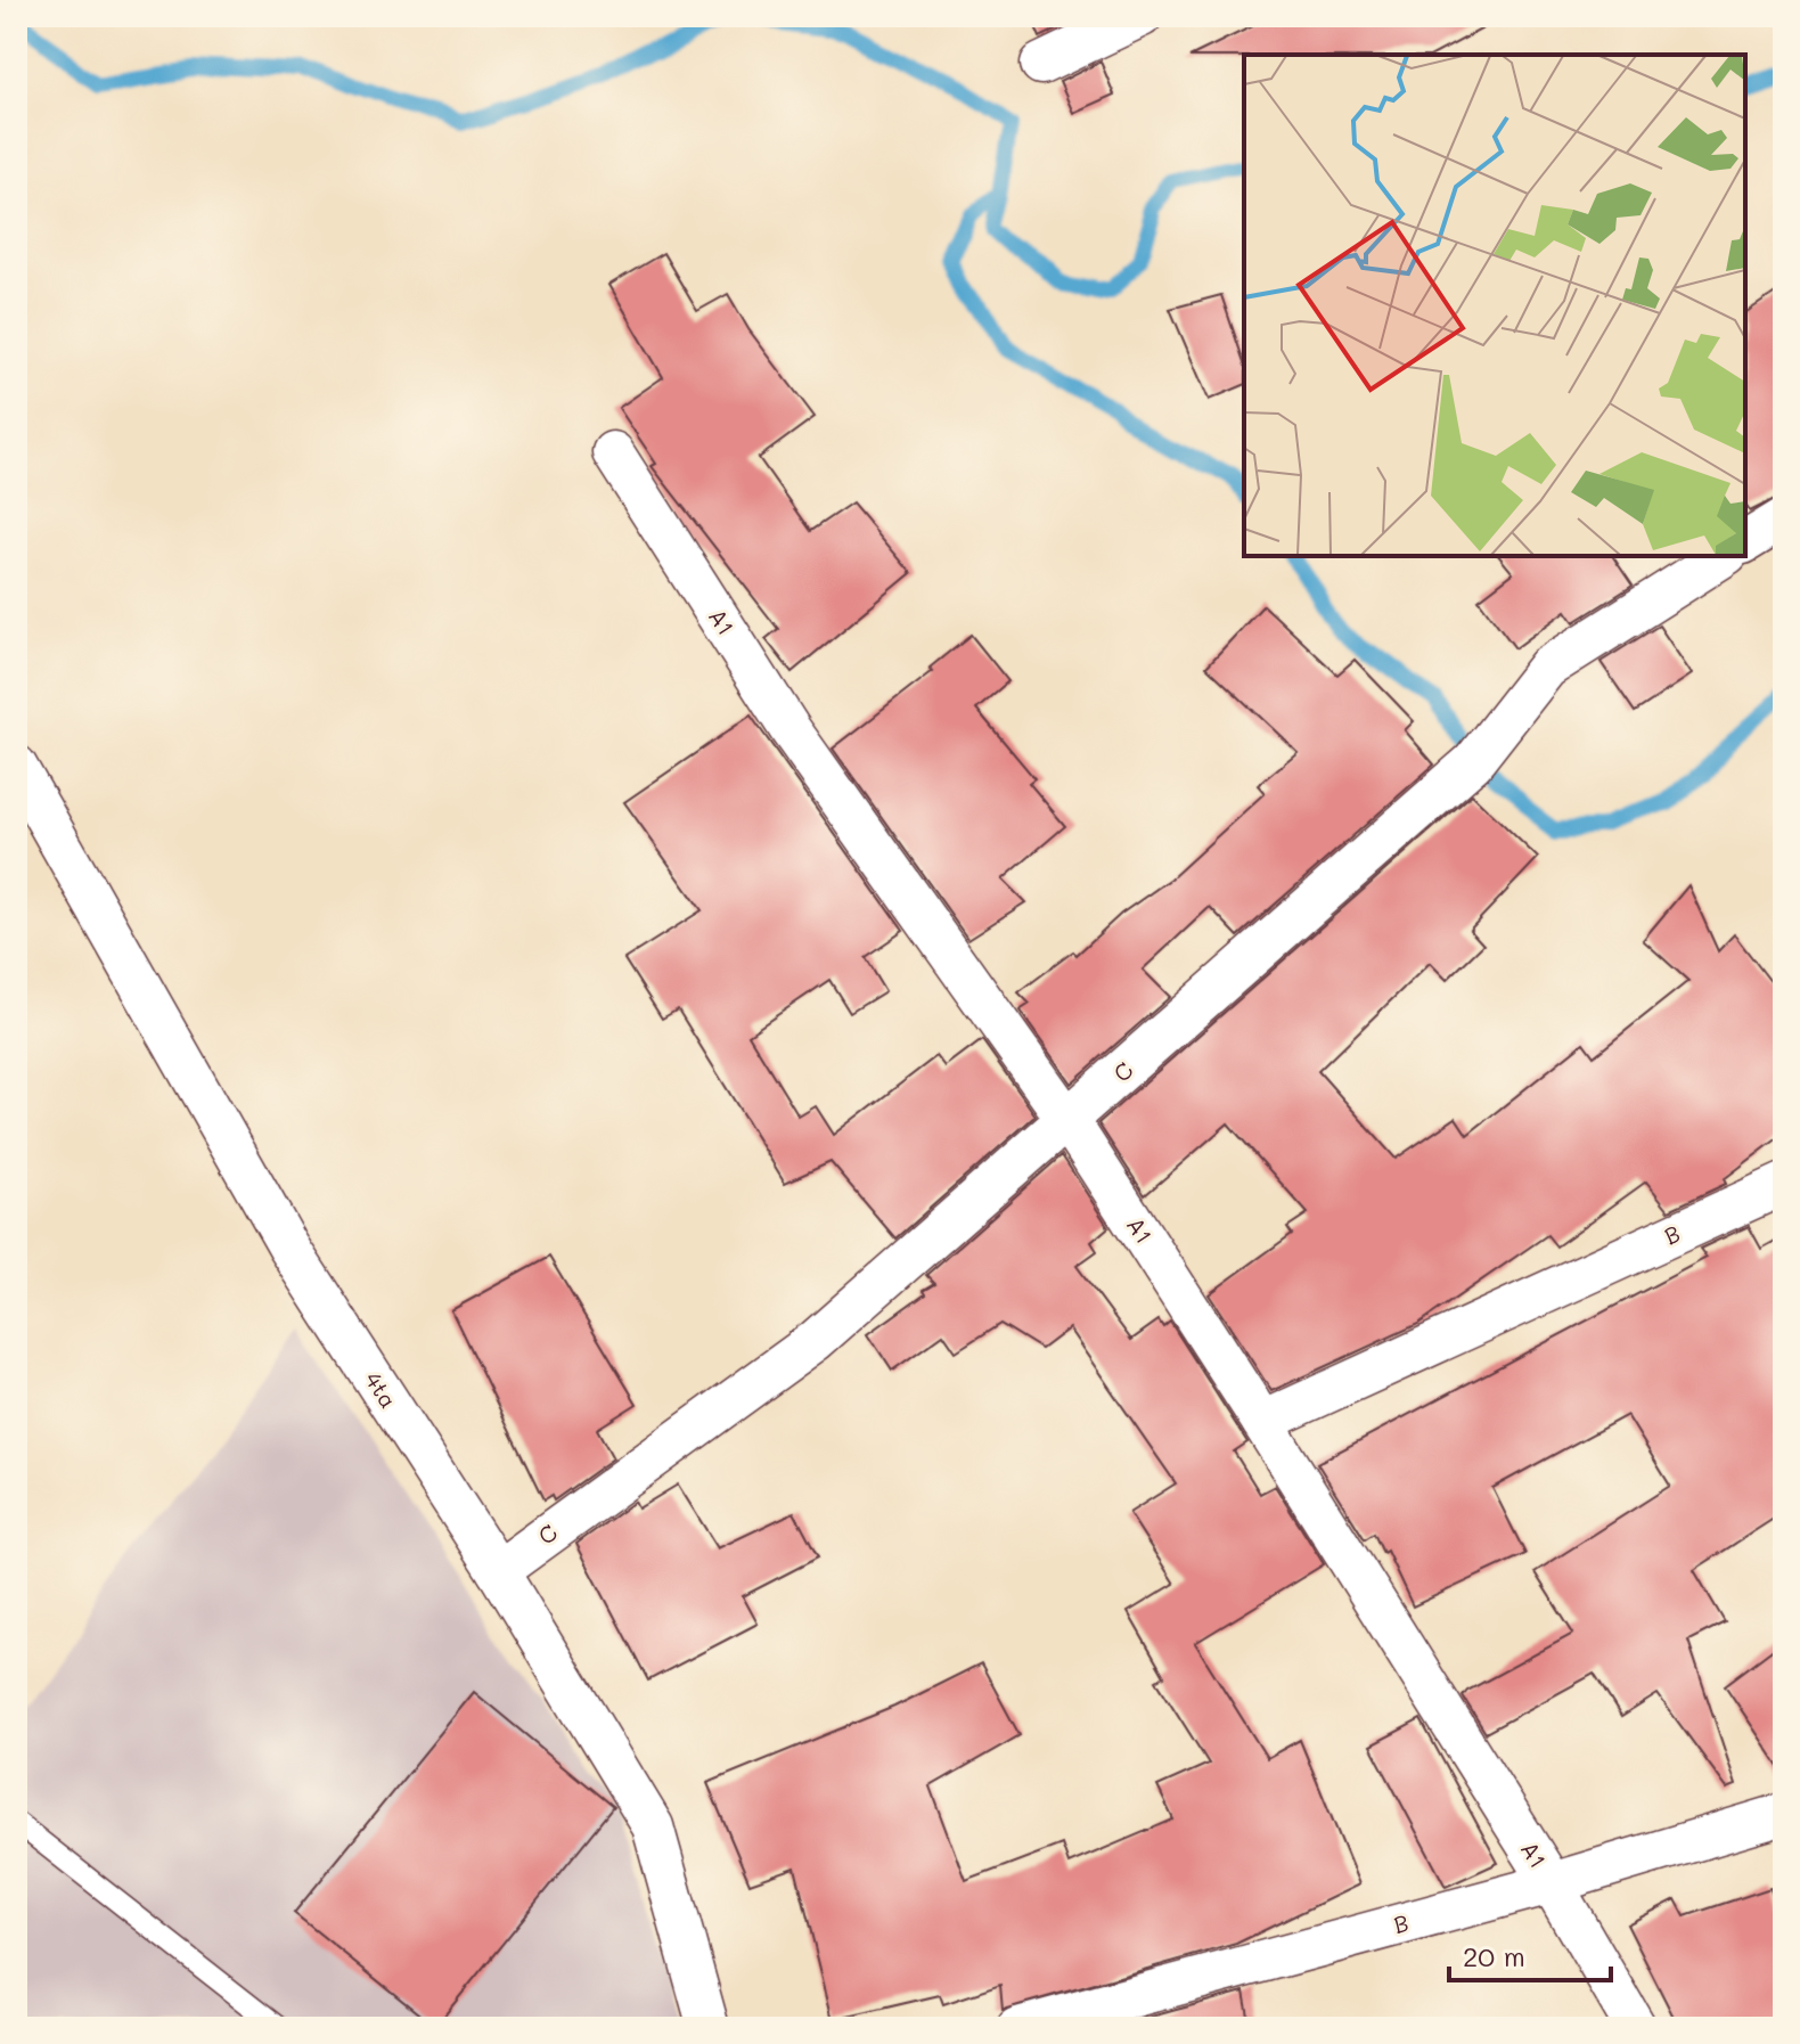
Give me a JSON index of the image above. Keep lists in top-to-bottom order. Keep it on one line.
{"streets":{"street":["A1","C","B","4ta"]},"crossings":[["A1","C"],["A1","B"],["C","4ta"]],"scale_bar":"20 m"}
